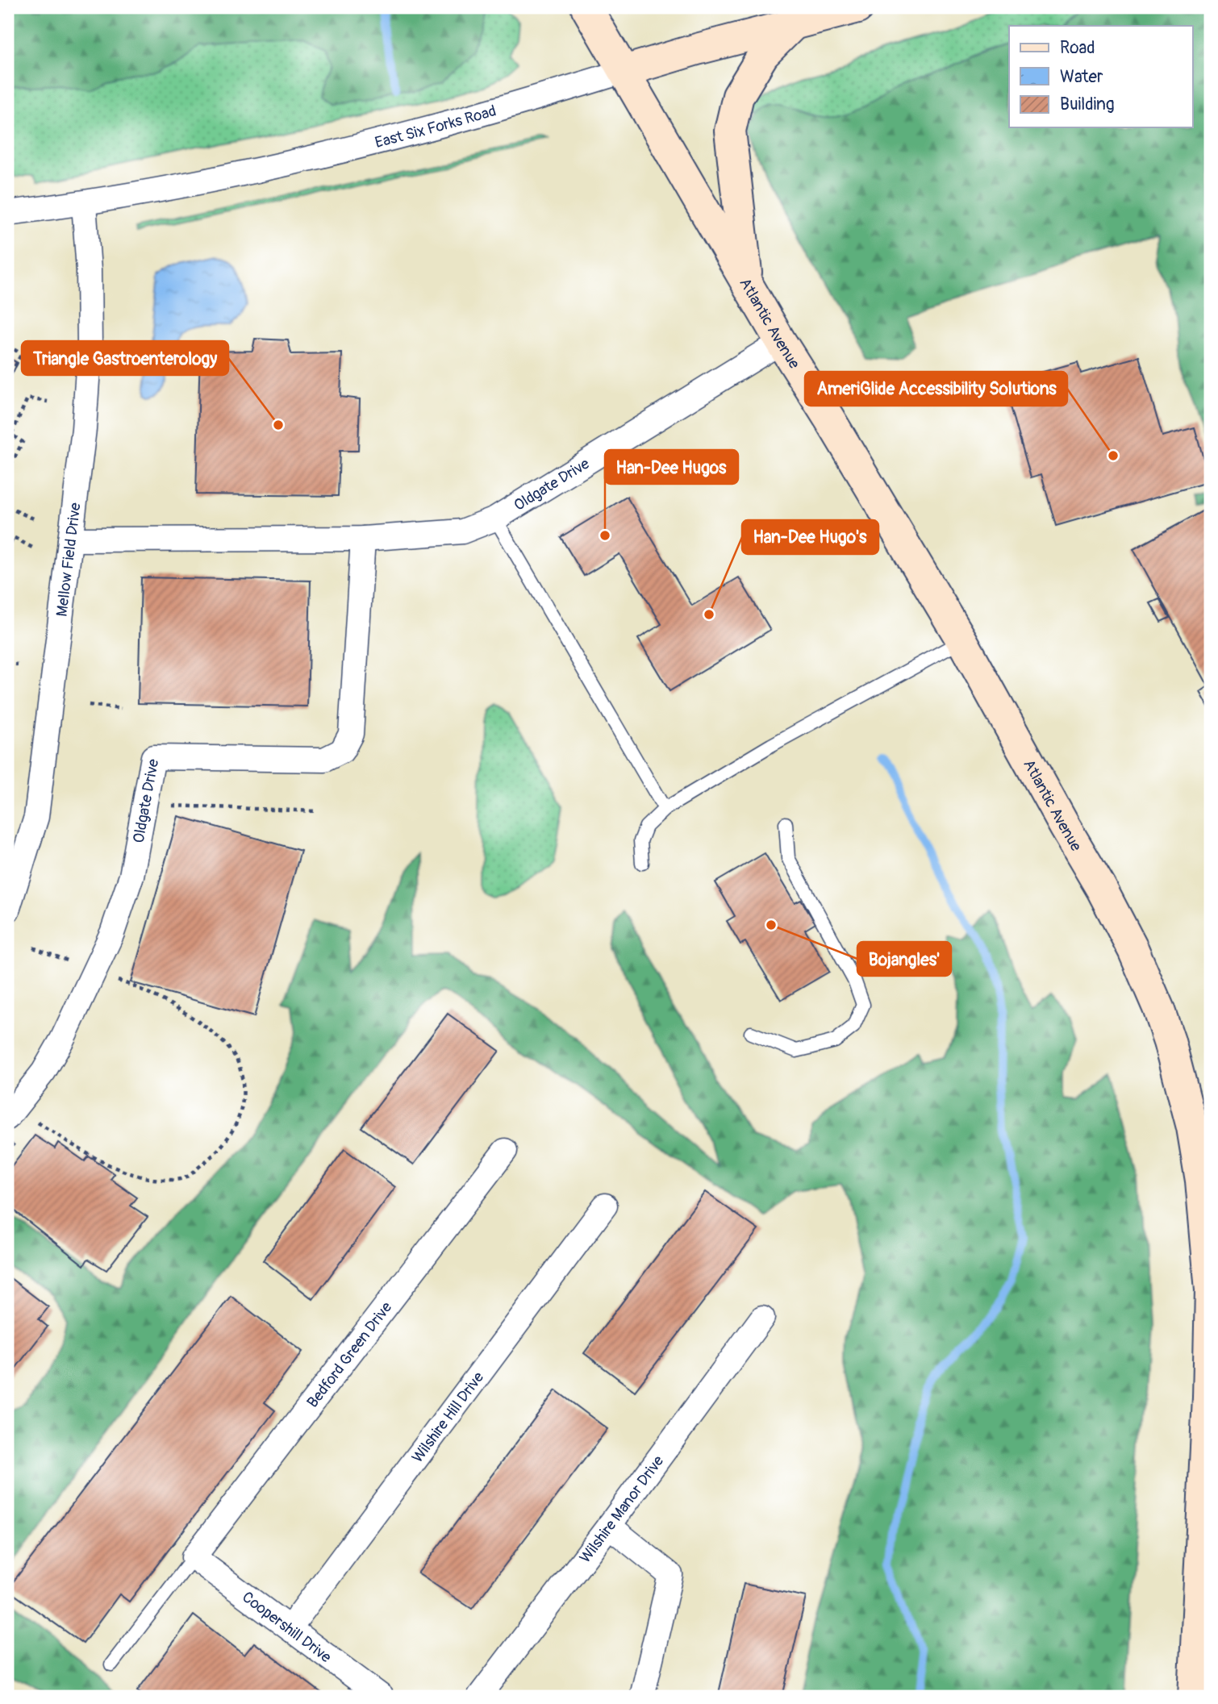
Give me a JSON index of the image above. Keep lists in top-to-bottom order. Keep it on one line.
{"streets":{"main road":["East Six Forks Road","Atlantic Avenue"],"street":["Oldgate Drive","Mellow Field Drive","Bedford Green Drive","Wilshire Hill Drive","Wilshire Manor Drive","Coopershill Drive"]},"crossings":[["East Six Forks Road","Atlantic Avenue"],["East Six Forks Road","Mellow Field Drive"],["Atlantic Avenue","Oldgate Drive"],["Oldgate Drive","Mellow Field Drive"],["Bedford Green Drive","Coopershill Drive"],["Wilshire Hill Drive","Coopershill Drive"]],"places":["Triangle Gastroenterology","AmeriGlide Accessibility Solutions","Han-Dee Hugos","Han-Dee Hugo's","Bojangles'"],"legend":["Road","Water","Building"]}
